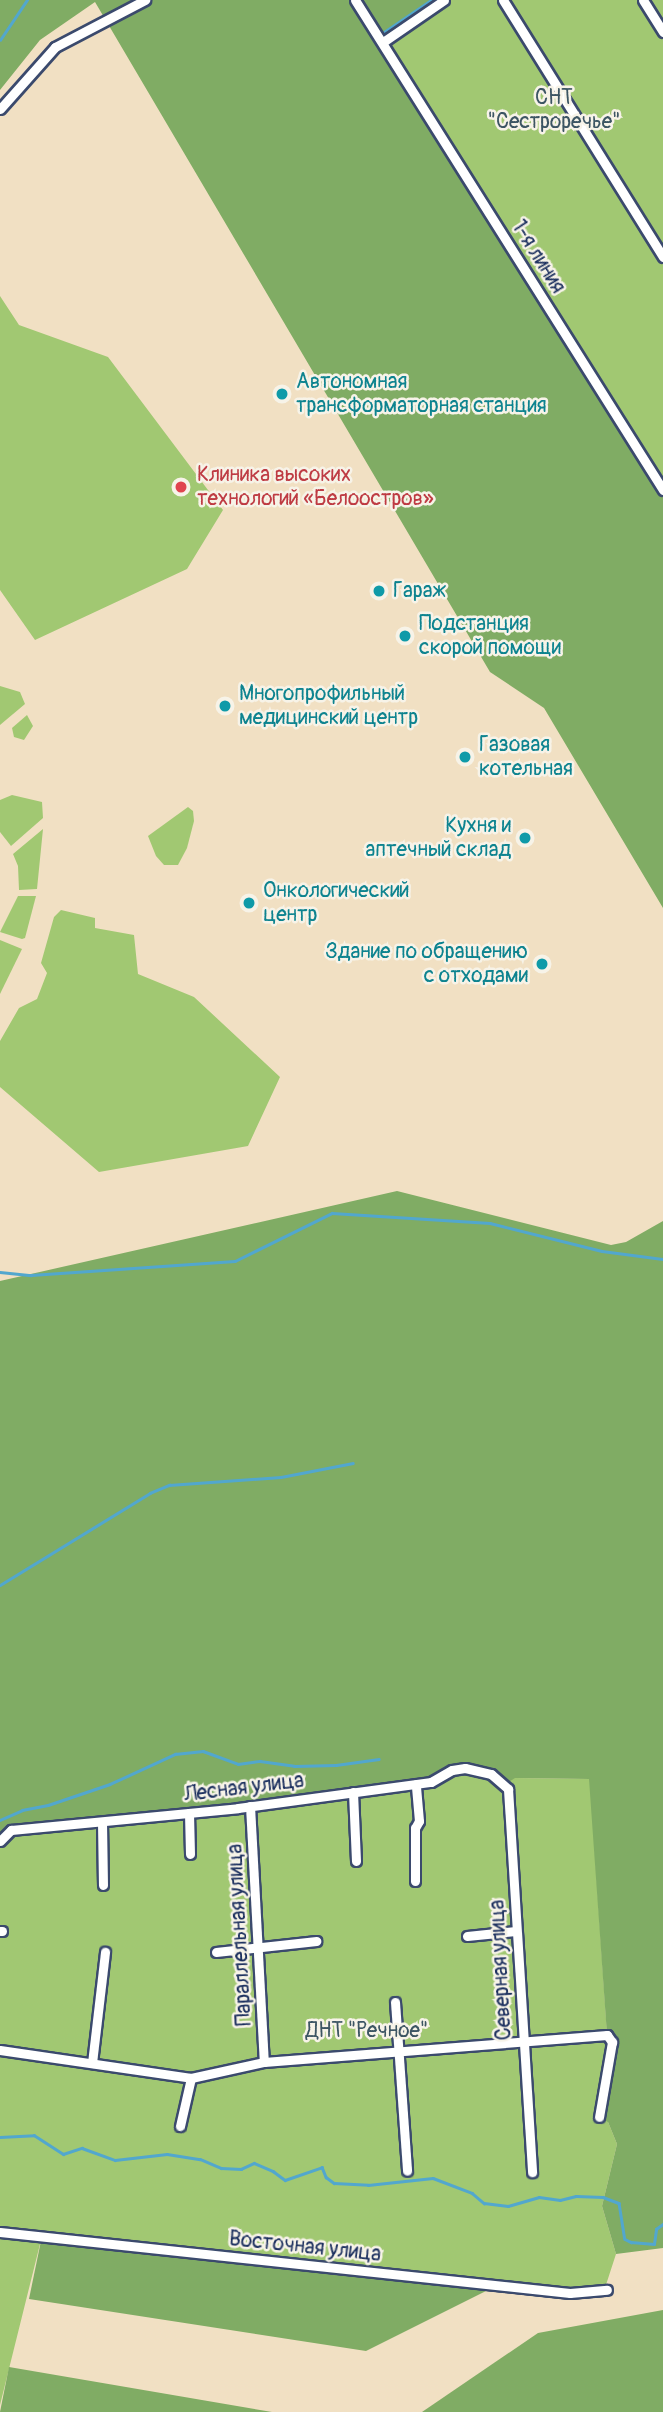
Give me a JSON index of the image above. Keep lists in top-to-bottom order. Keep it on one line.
{"streets":{"street":["1-я линия","Лесная улица","Параллельная улица","Северная улица","Восточная улица"]},"crossings":[["Лесная улица","Параллельная улица"],["Лесная улица","Северная улица"]],"parks":["СНТ \"Сестроречье\"","ДНТ \"Речное\""],"places":["Автономная трансформаторная станция","Клиника высоких технологий «Белоостров»","Гараж","Подстанция скорой помощи","Многопрофильный медицинский центр","Газовая котельная","Кухня и аптечный склад","Онкологический центр","Здание по обращению с отходами"]}
